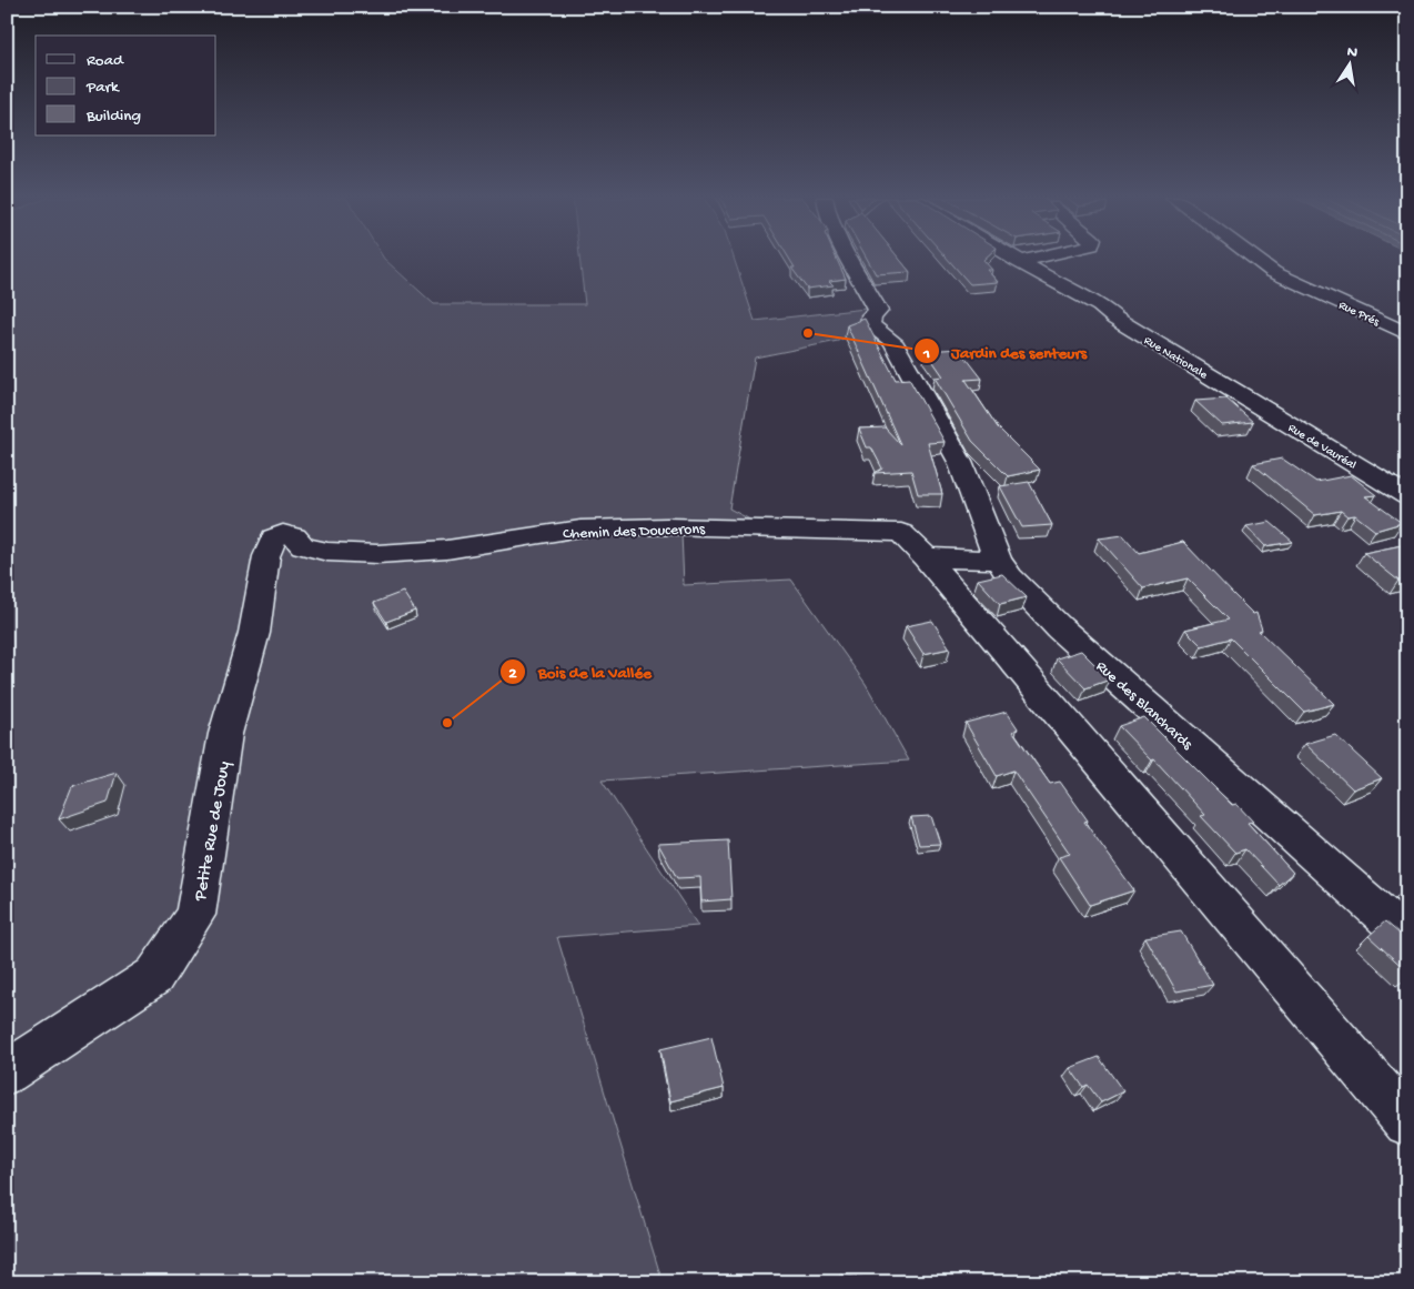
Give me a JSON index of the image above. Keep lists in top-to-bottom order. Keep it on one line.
{"streets":{"street":["Rue Prés","Rue Nationale","Rue de Vauréal","Chemin des Doucerons","Rue des Blanchards","Petite Rue de Jouy"]},"crossings":[["Rue Nationale","Rue de Vauréal"],["Chemin des Doucerons","Petite Rue de Jouy"]],"places":["Jardin des senteurs","Bois de la Vallée"],"legend":["Road","Park","Building"],"north":"top"}
